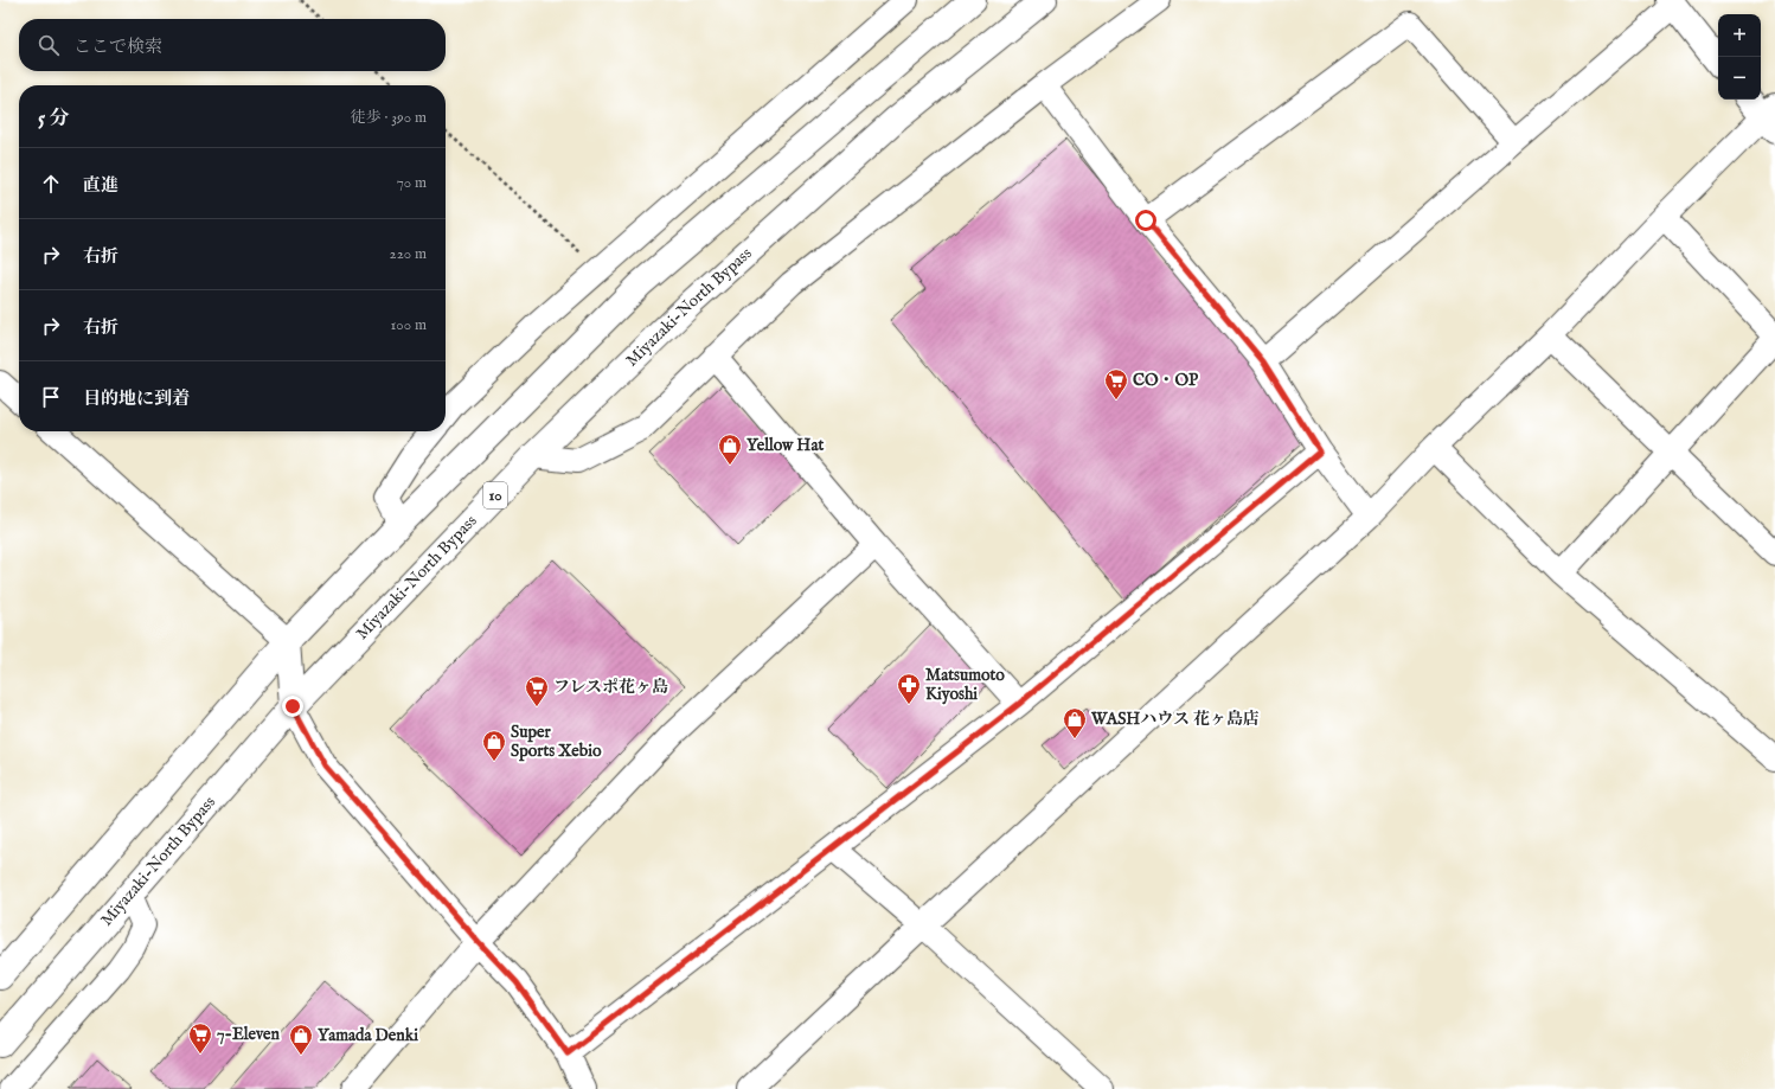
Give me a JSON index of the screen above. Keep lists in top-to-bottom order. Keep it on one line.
{"streets":{"main road":["Miyazaki-North Bypass","10"]},"places":{"supermarket":["CO・OP","フレスポ花ヶ島","7-Eleven"],"shop":["Yellow Hat","WASHハウス 花ヶ島店","Super Sports Xebio","Yamada Denki"],"pharmacy":["Matsumoto Kiyoshi"]},"page":{"map_buttons":["+","−"],"search":"ここで検索","heading":["5 分","徒歩 · 390 m"],"list":[["直進","70 m"],["右折","220 m"],["右折","100 m"],"目的地に到着"]}}
